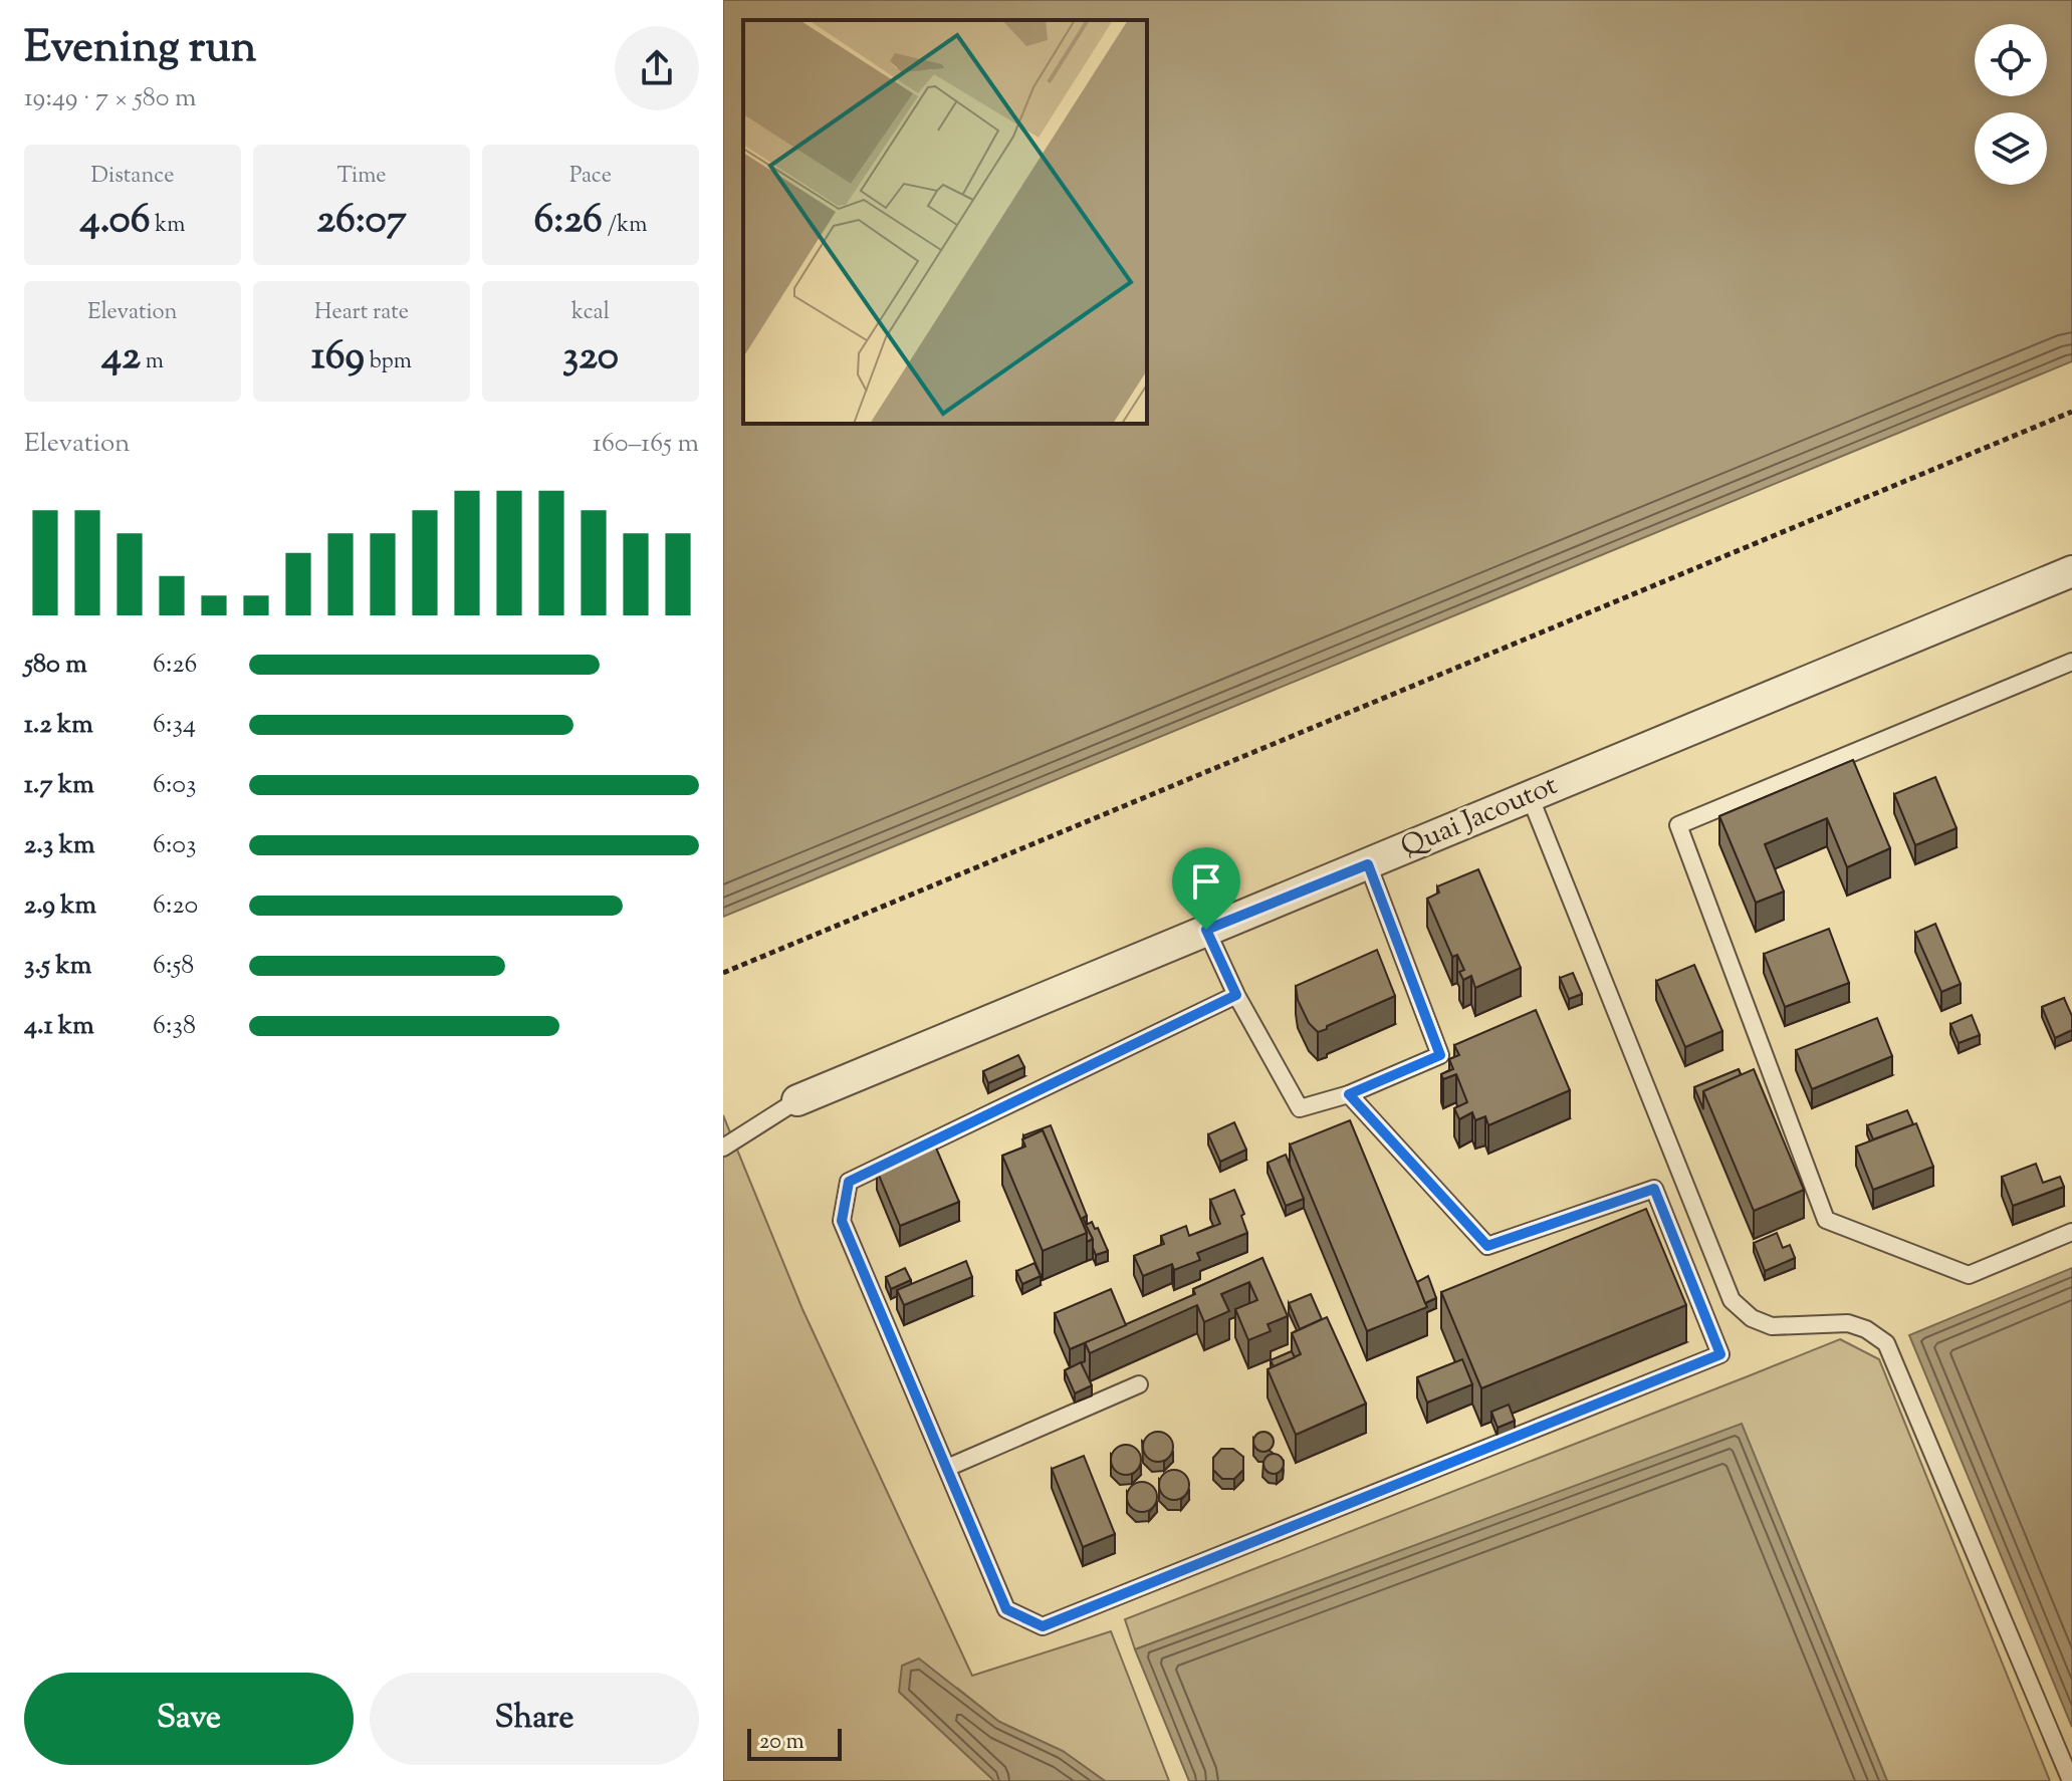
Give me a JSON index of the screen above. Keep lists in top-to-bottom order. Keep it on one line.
{"streets":{"street":["Quai Jacoutot"]},"scale_bar":"20 m","page":{"heading":["Evening run","19:49 · 7 × 580 m"],"stats":[["Distance","4.06 km"],["Time","26:07"],["Pace","6:26 /km"],["Elevation","42 m"],["Heart rate","169 bpm"],["kcal","320"]],"chart":["Elevation","160–165 m"],"list":[{"name":"580 m","note":"6:26"},{"name":"1.2 km","note":"6:34"},{"name":"1.7 km","note":"6:03"},{"name":"2.3 km","note":"6:03"},{"name":"2.9 km","note":"6:20"},{"name":"3.5 km","note":"6:58"},{"name":"4.1 km","note":"6:38"}],"buttons":["Save","Share"],"scale":"20 m"}}
